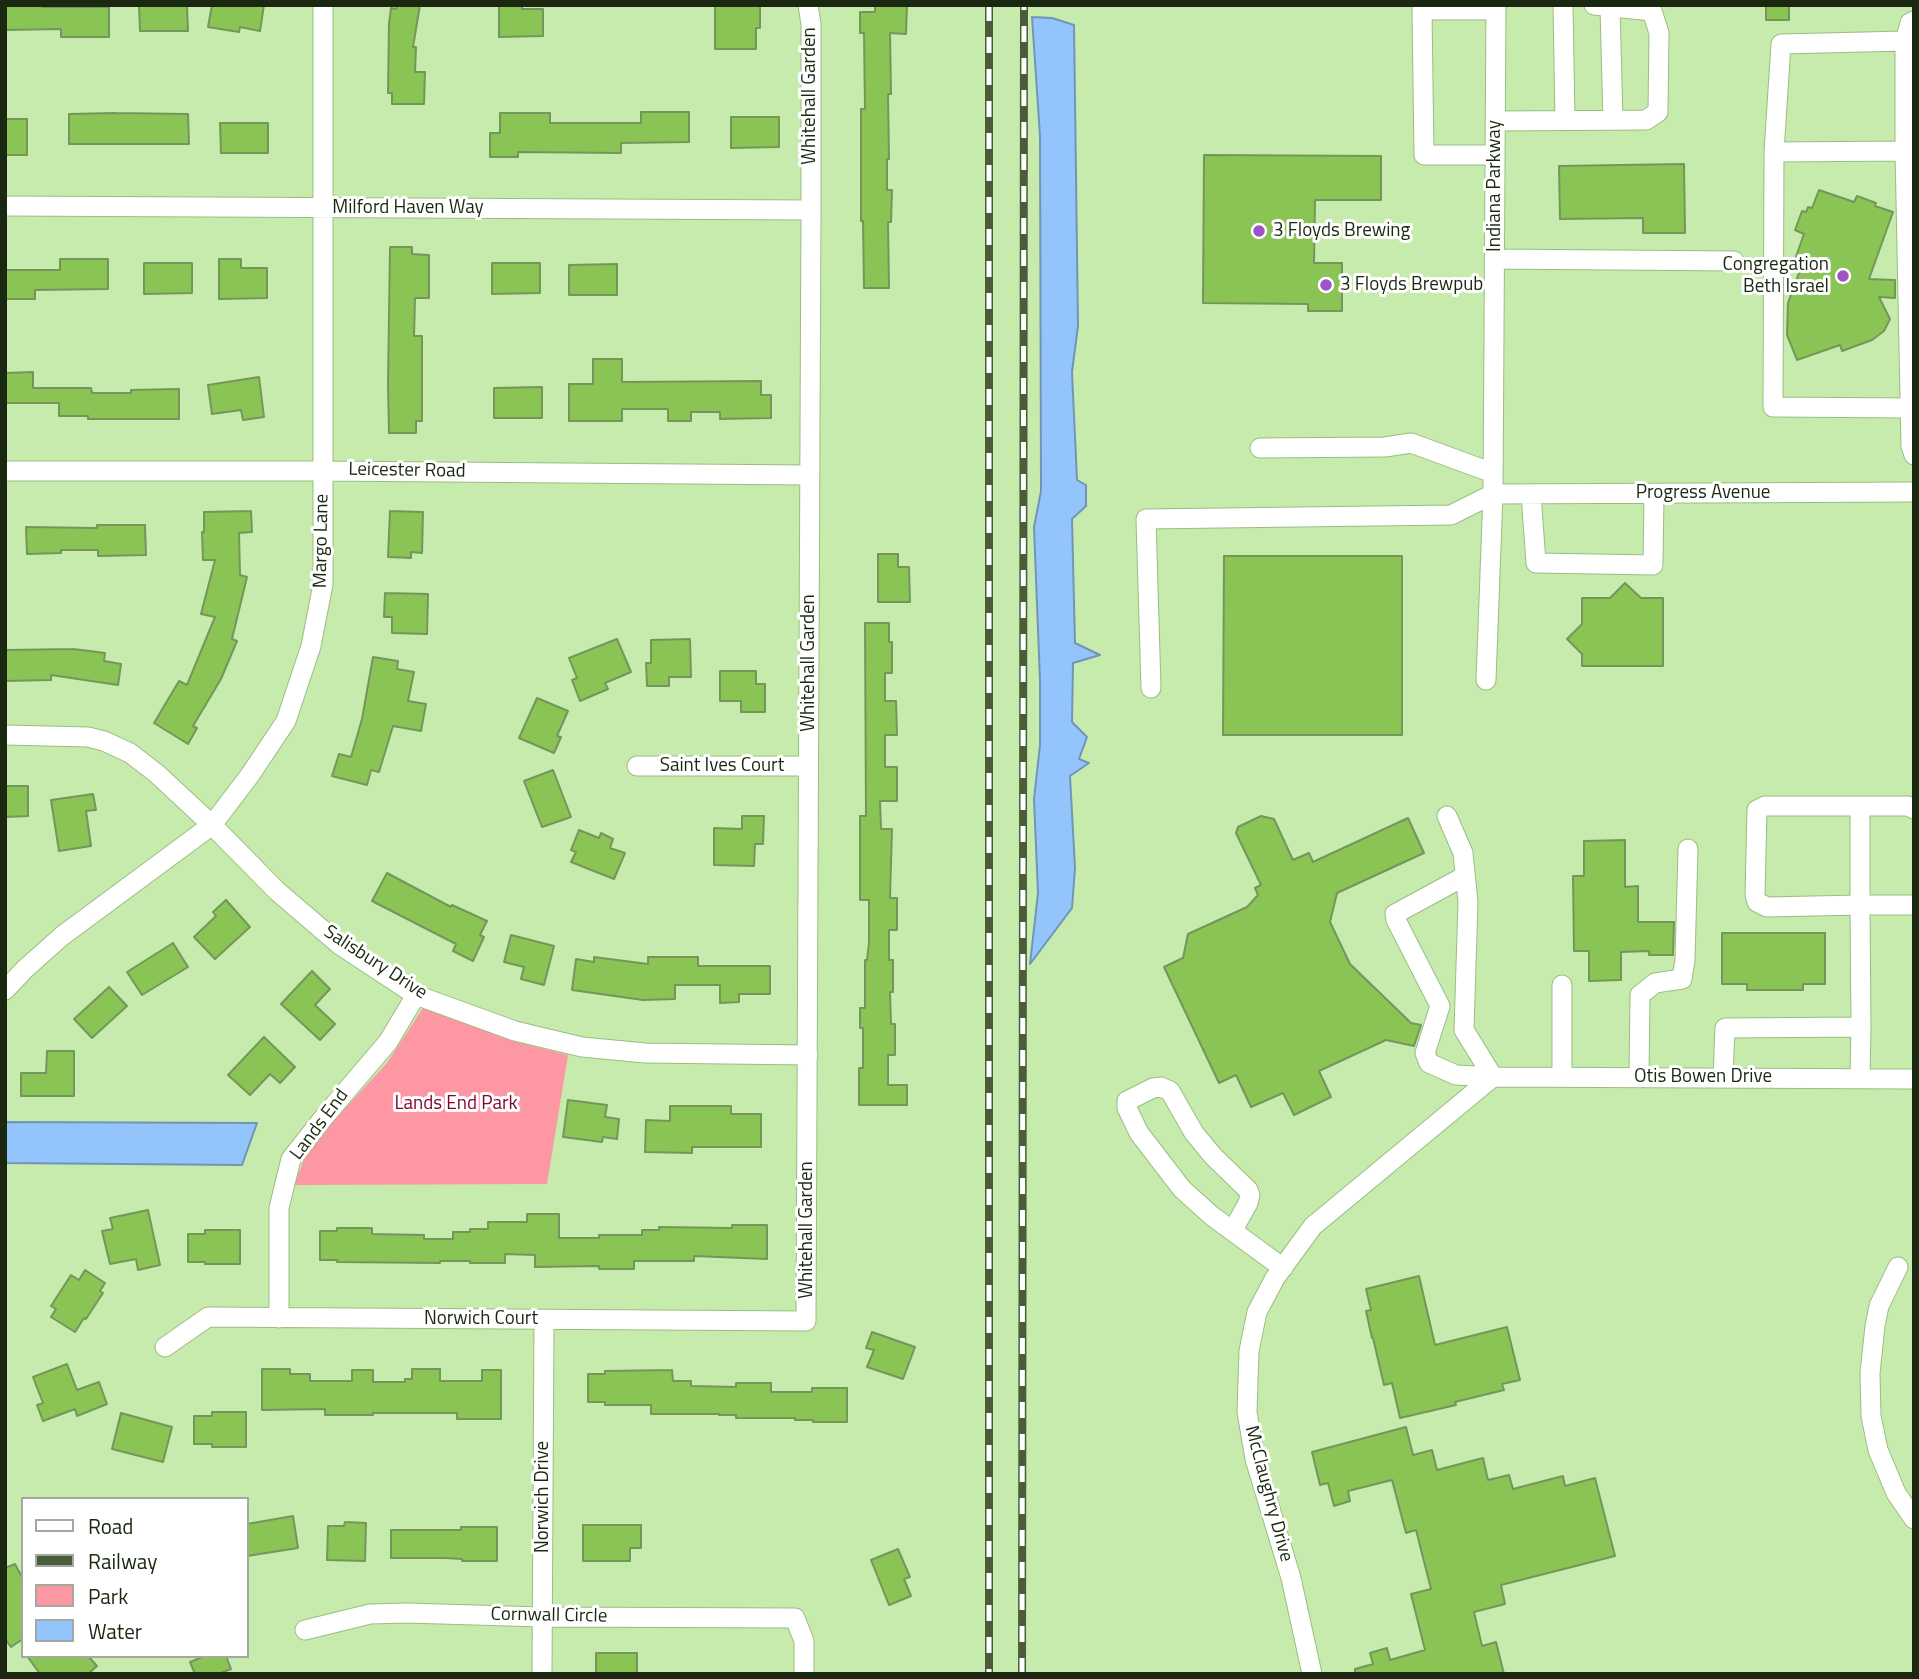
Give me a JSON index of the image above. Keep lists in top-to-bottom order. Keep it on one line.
{"streets":{"street":["Whitehall Garden","Indiana Parkway","Milford Haven Way","Leicester Road","Progress Avenue","Margo Lane","Saint Ives Court","Salisbury Drive","Otis Bowen Drive","Lands End","Norwich Court","McClaughry Drive","Norwich Drive","Cornwall Circle"]},"crossings":[["Whitehall Garden","Milford Haven Way"],["Whitehall Garden","Leicester Road"],["Whitehall Garden","Saint Ives Court"],["Whitehall Garden","Salisbury Drive"],["Whitehall Garden","Norwich Court"],["Indiana Parkway","Progress Avenue"],["Milford Haven Way","Margo Lane"],["Leicester Road","Margo Lane"],["Margo Lane","Salisbury Drive"],["Salisbury Drive","Lands End"],["Otis Bowen Drive","McClaughry Drive"],["Lands End","Norwich Court"],["Norwich Court","Norwich Drive"],["Norwich Drive","Cornwall Circle"]],"parks":["Lands End Park"],"places":["3 Floyds Brewing","Congregation Beth Israel","3 Floyds Brewpub"],"legend":["Road","Railway","Park","Water"]}
